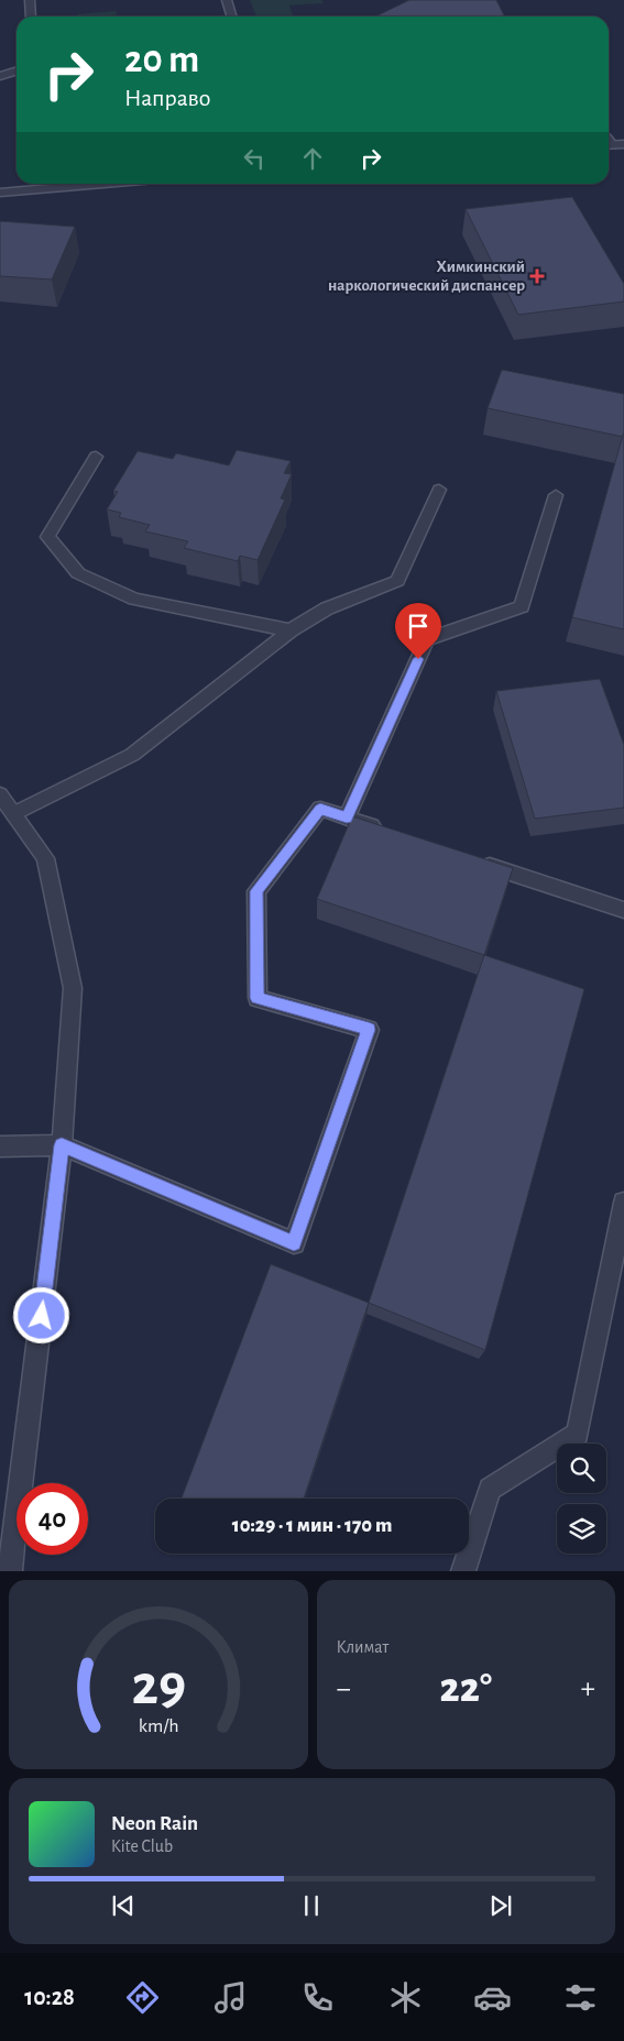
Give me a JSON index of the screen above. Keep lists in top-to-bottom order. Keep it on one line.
{"places":{"health":["Химкинский наркологический диспансер"]},"page":{"turn":["20 m","Направо"],"limit":"40","trip":"10:29 · 1 мин · 170 m","tile":"Климат","heat":["−","22°","+"],"song":["Neon Rain","Kite Club"],"tabs":"10:28","gauge":["29","km/h"]}}
